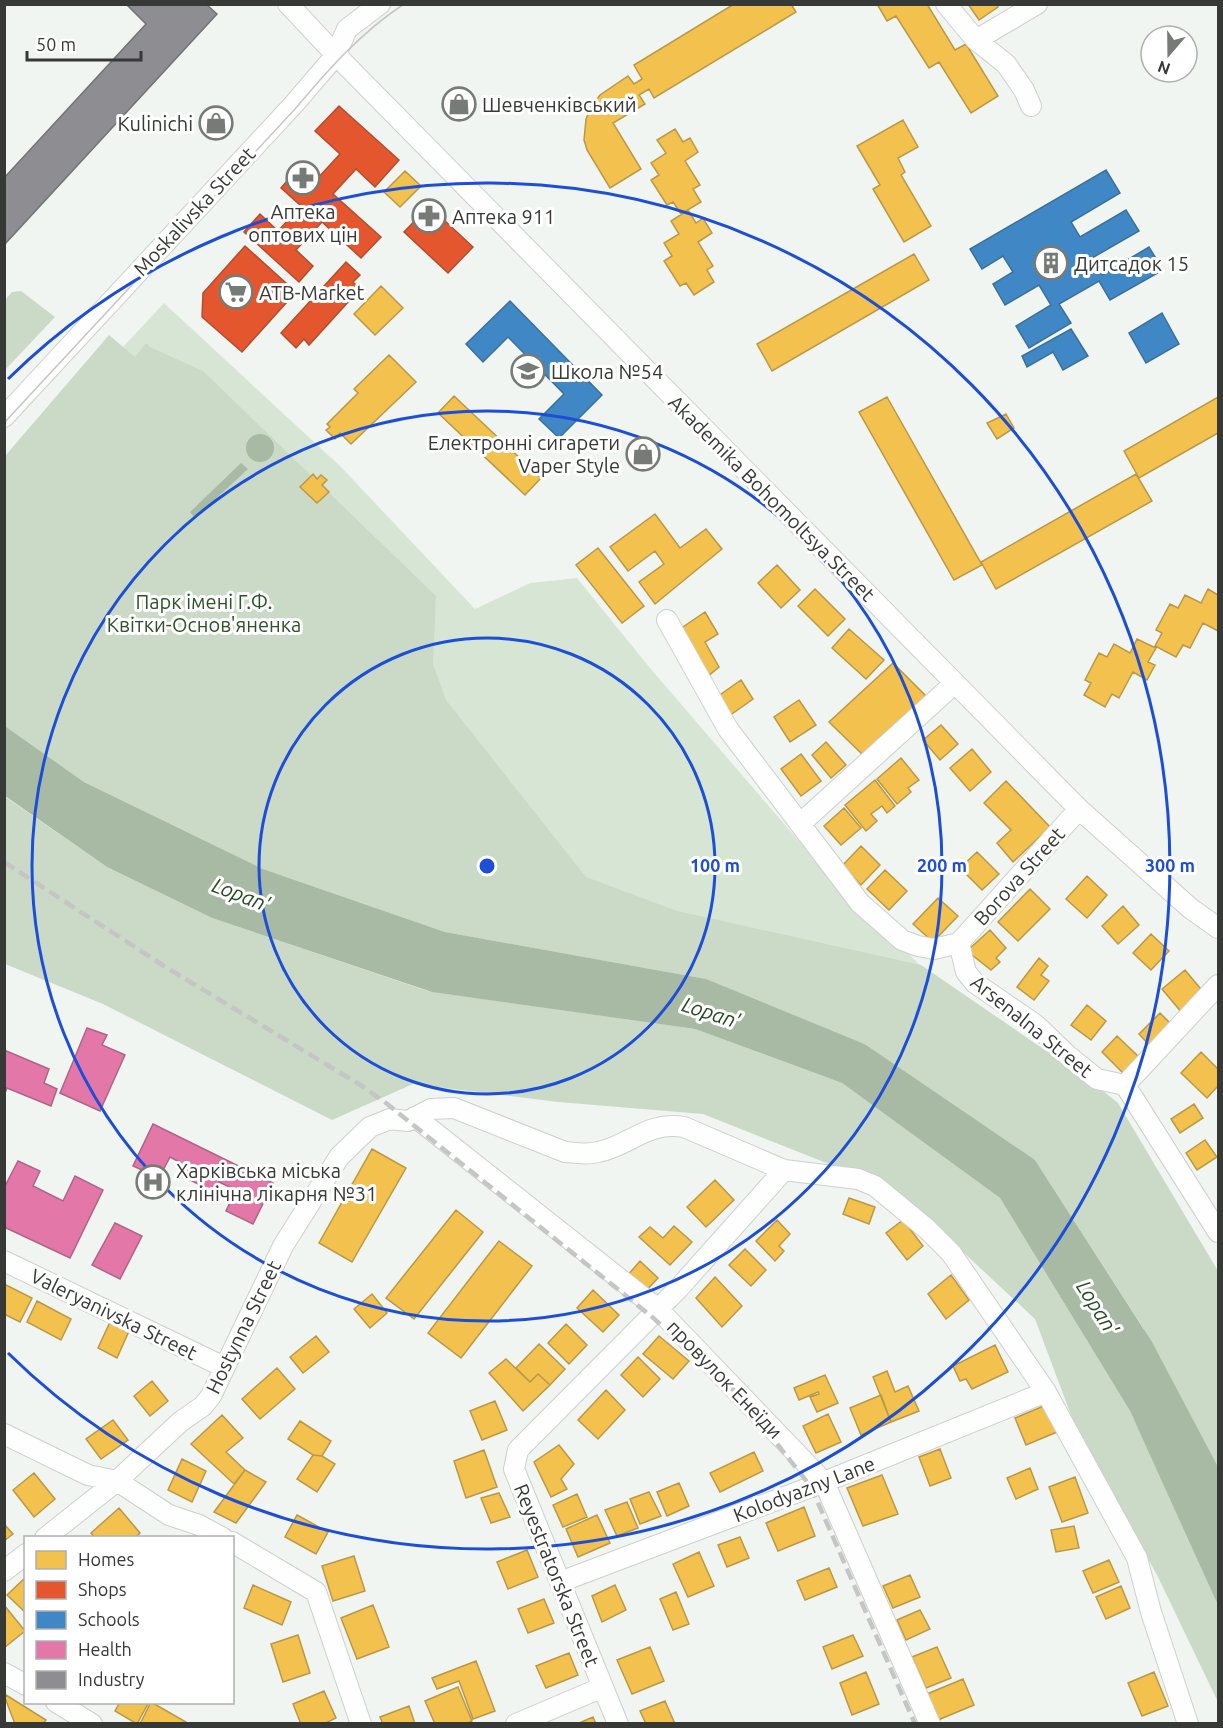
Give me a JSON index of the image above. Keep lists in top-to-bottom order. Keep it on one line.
{"streets":{"street":["Moskalivska Street","Akademika Bohomoltsya Street","Borova Street","Arsenalna Street","Valeryanivska Street","Hostynna Street","провулок Енеїди","Kolodyazny Lane","Reyestratorska Street"]},"crossings":[["Moskalivska Street","Akademika Bohomoltsya Street"],["Akademika Bohomoltsya Street","Borova Street"],["Borova Street","Arsenalna Street"],["Valeryanivska Street","Hostynna Street"],["Hostynna Street","провулок Енеїди"],["Hostynna Street","Kolodyazny Lane"],["Hostynna Street","Reyestratorska Street"],["провулок Енеїди","Kolodyazny Lane"],["провулок Енеїди","Reyestratorska Street"],["Kolodyazny Lane","Reyestratorska Street"]],"water":["Lopan'"],"parks":["Парк імені Г.Ф. Квітки-Основ'яненка"],"places":{"shop":["Шевченківський","Kulinichi","Електронні сигарети Vaper Style"],"pharmacy":["Аптека оптових цін","Аптека 911"],"building":["Дитсадок 15"],"supermarket":["ATB-Market"],"school or university":["Школа №54"],"hospital":["Харківська міська клінічна лікарня №31"]},"legend":["Homes","Shops","Schools","Health","Industry"],"scale_bar":"50 m","north":"bottom","rings":["100 m","200 m","300 m"]}
